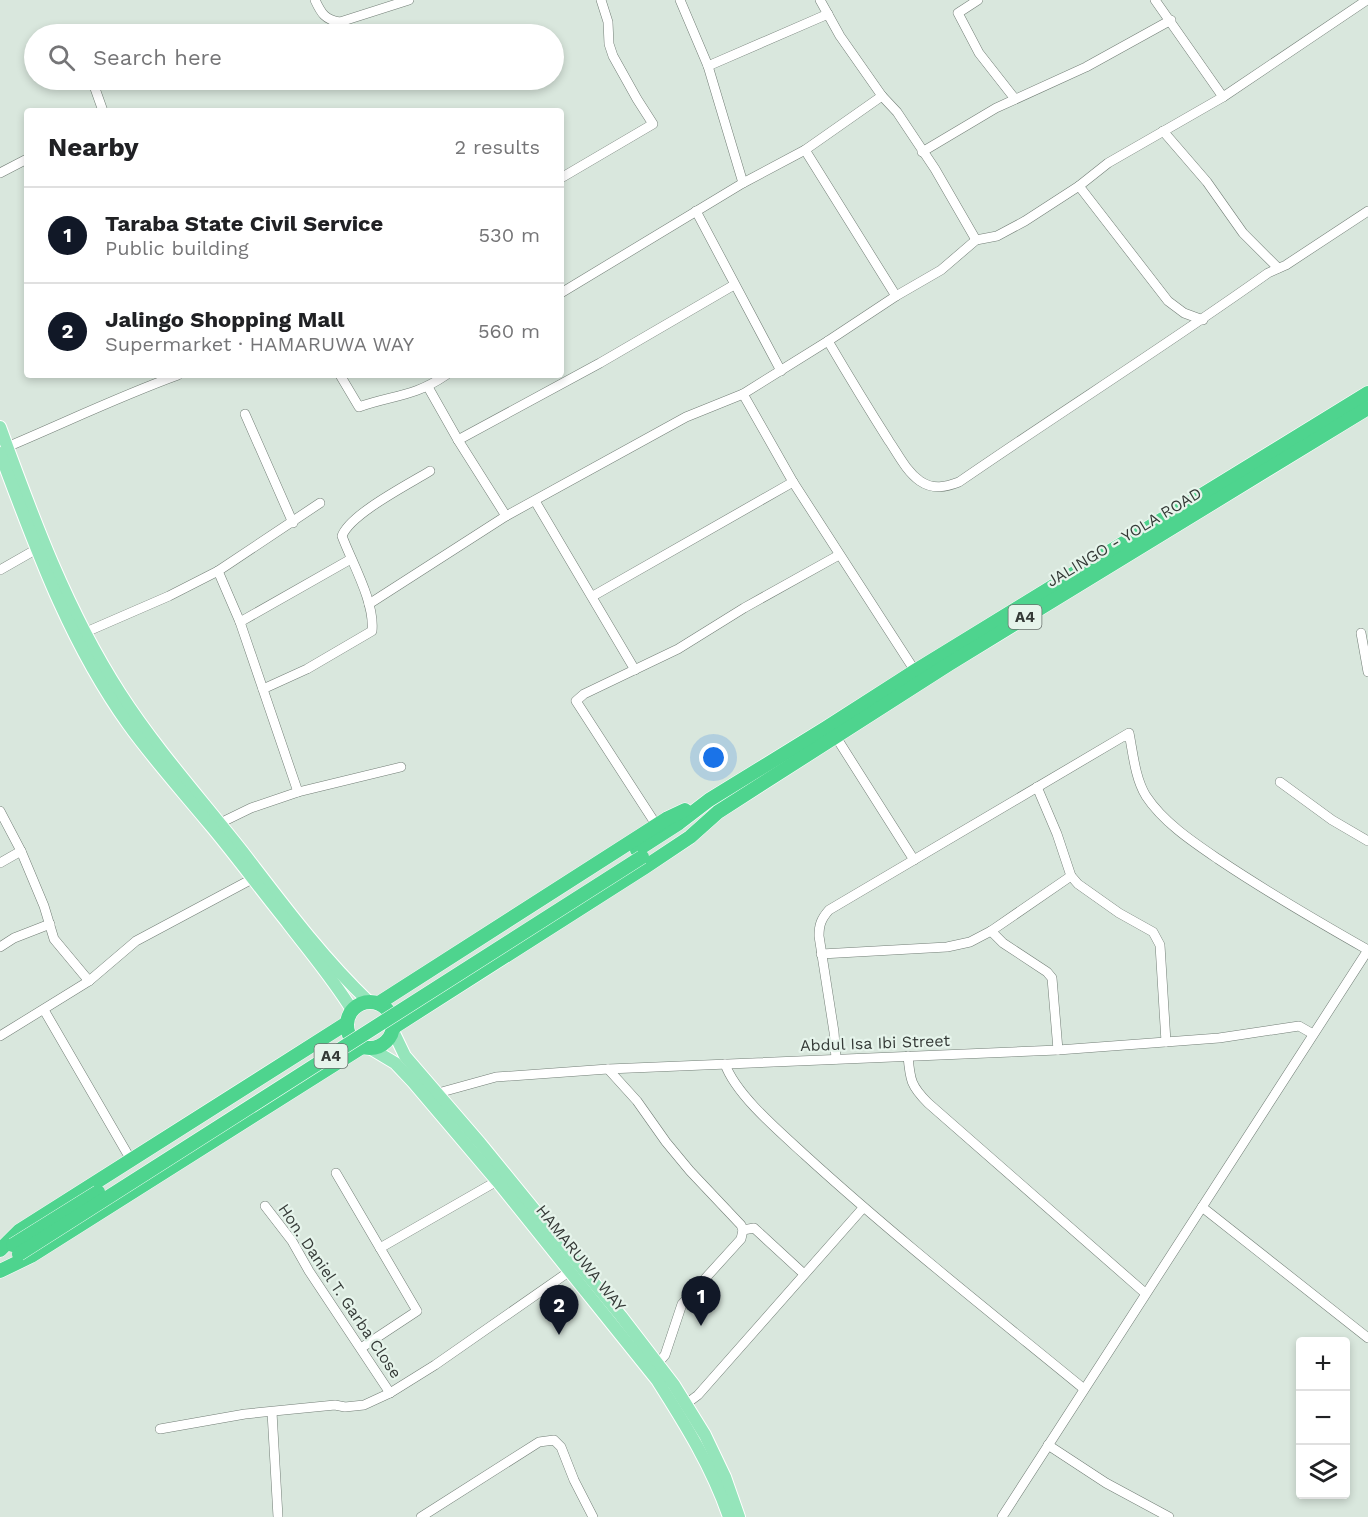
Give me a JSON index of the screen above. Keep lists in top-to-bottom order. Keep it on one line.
{"streets":{"highway":["JALINGO - YOLA ROAD","A4"],"main road":["HAMARUWA WAY"],"street":["Abdul Isa Ibi Street","Hon. Daniel T. Garba Close"]},"crossings":[["JALINGO - YOLA ROAD","A4"],["JALINGO - YOLA ROAD","HAMARUWA WAY"],["A4","HAMARUWA WAY"]],"page":{"search":"Search here","heading":["Nearby","2 results"],"list":[{"mark":"1","name":"Taraba State Civil Service","note":"Public building","value":"530 m"},{"mark":"2","name":"Jalingo Shopping Mall","note":"Supermarket · HAMARUWA WAY","value":"560 m"}],"pins":["1","2"],"map_buttons":["+","−"]}}
